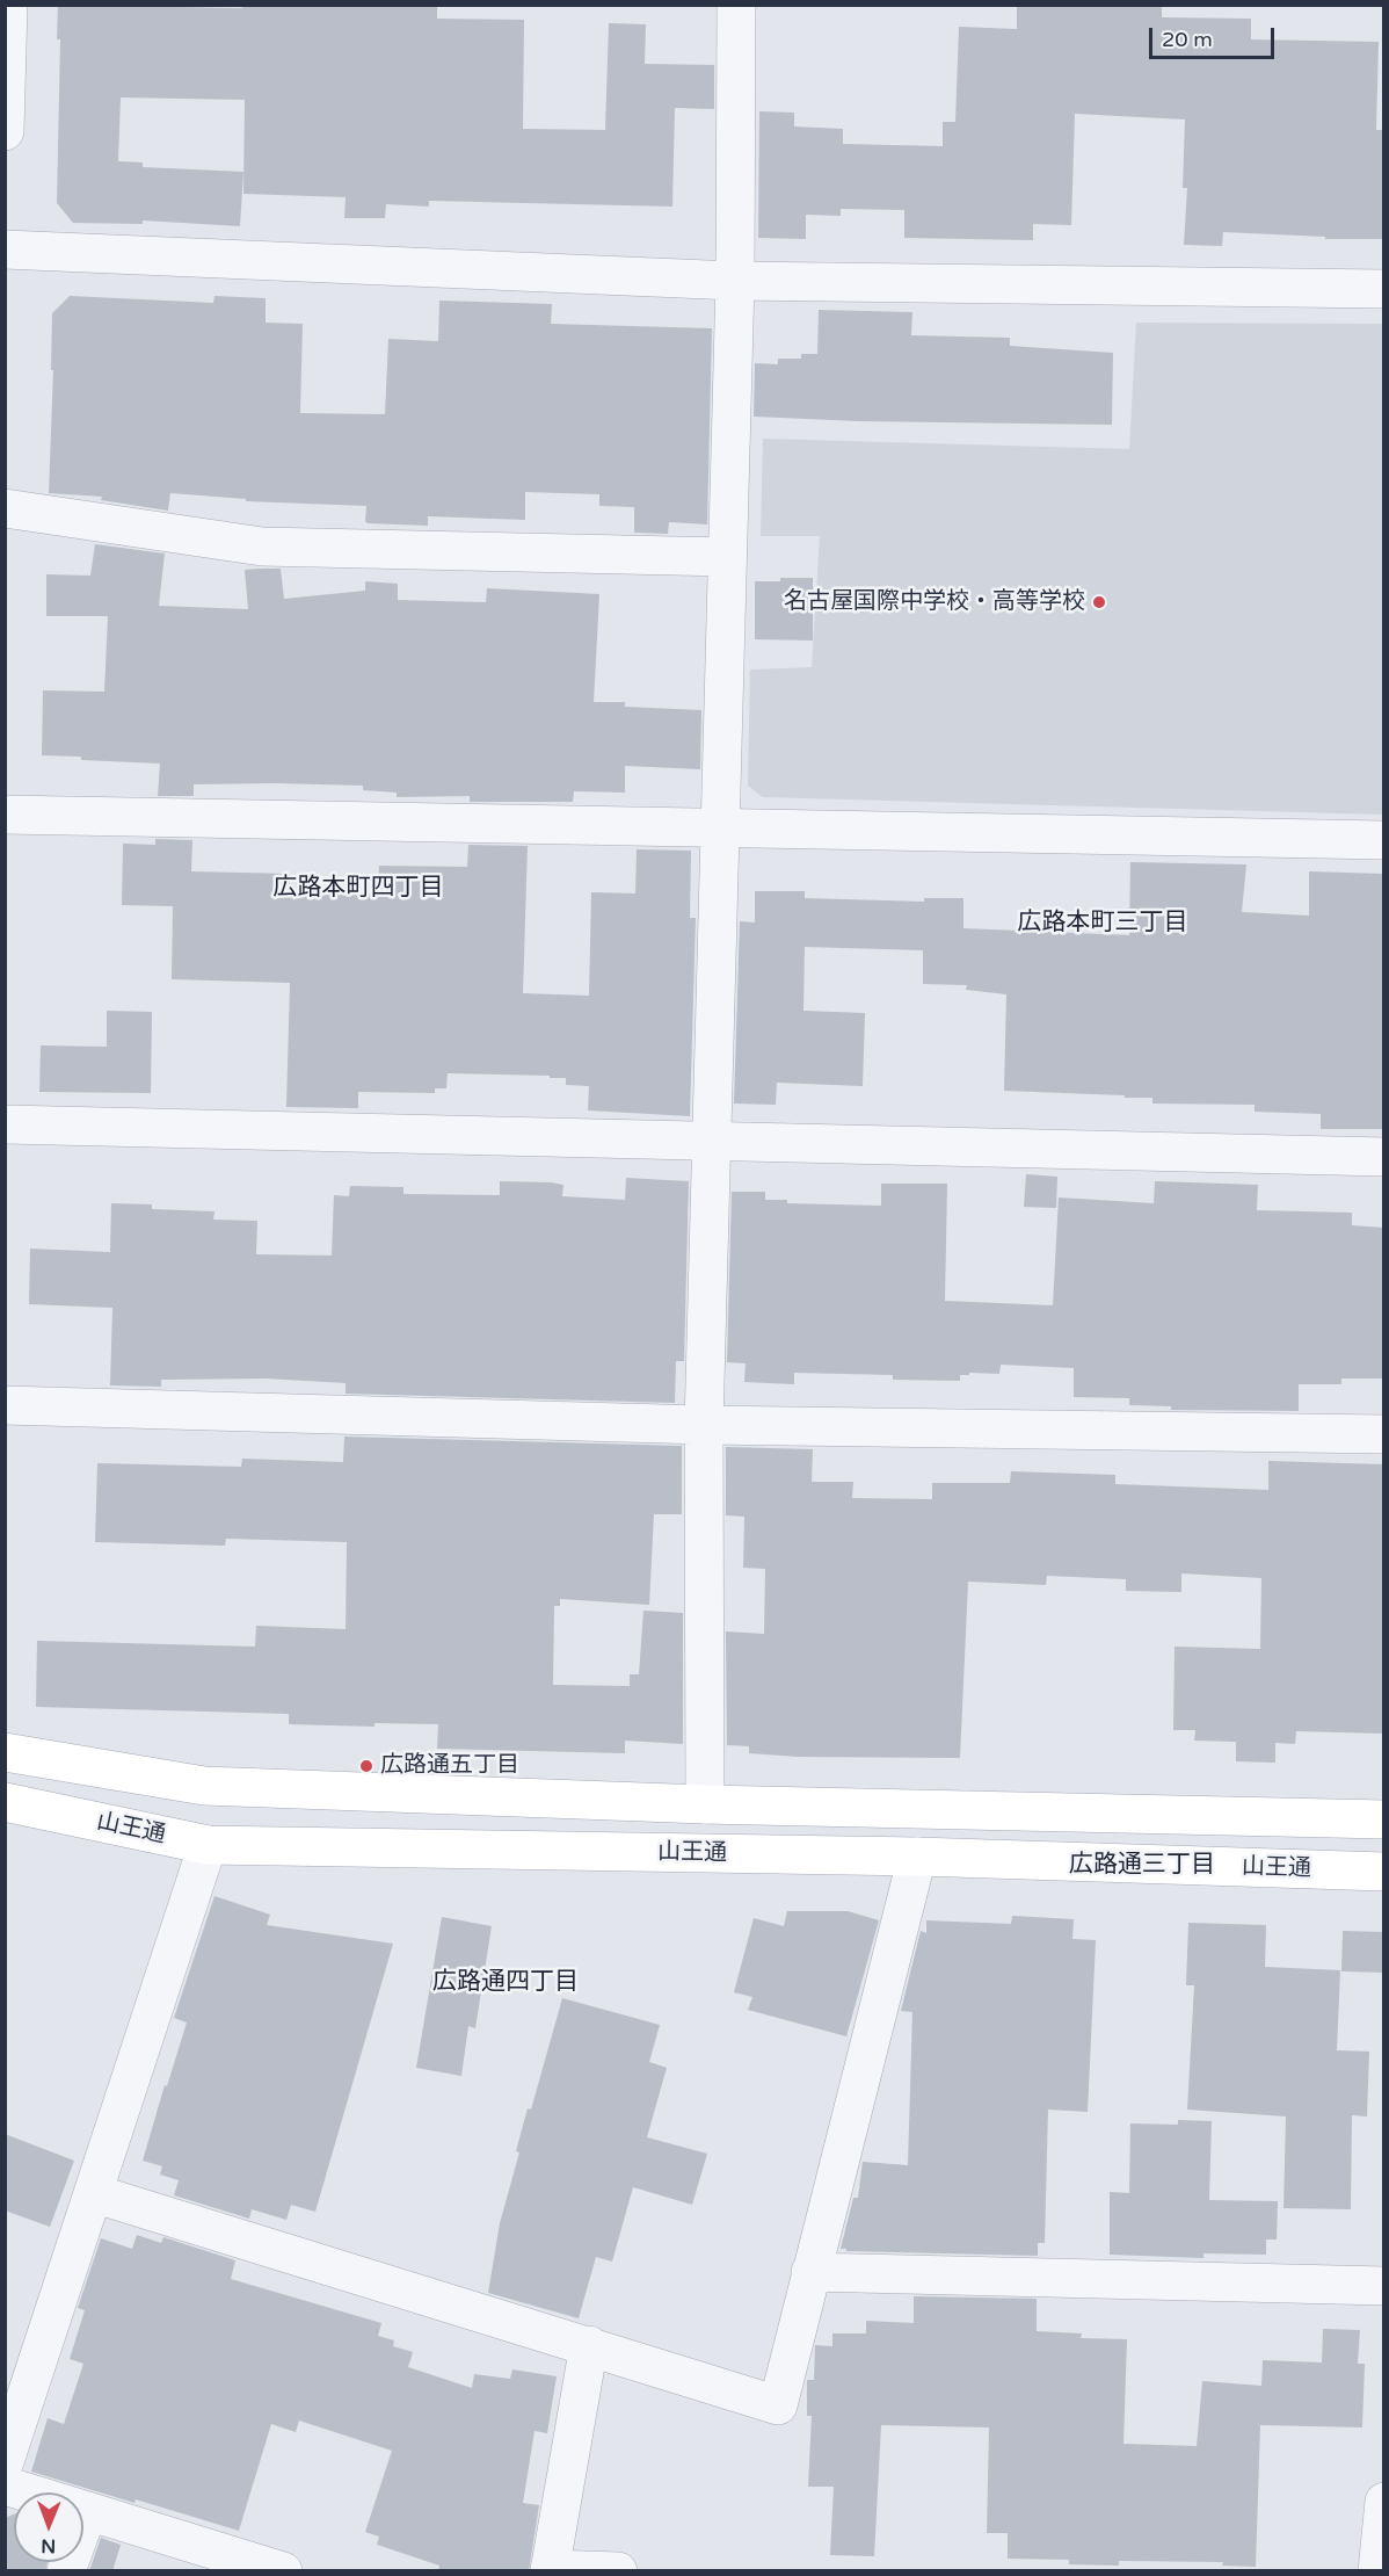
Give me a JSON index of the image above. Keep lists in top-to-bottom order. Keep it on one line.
{"streets":{"main road":["山王通"]},"districts":["広路本町四丁目","広路本町三丁目","広路通三丁目","広路通四丁目"],"places":["名古屋国際中学校・高等学校","広路通五丁目"],"scale_bar":"20 m","north":"bottom"}
